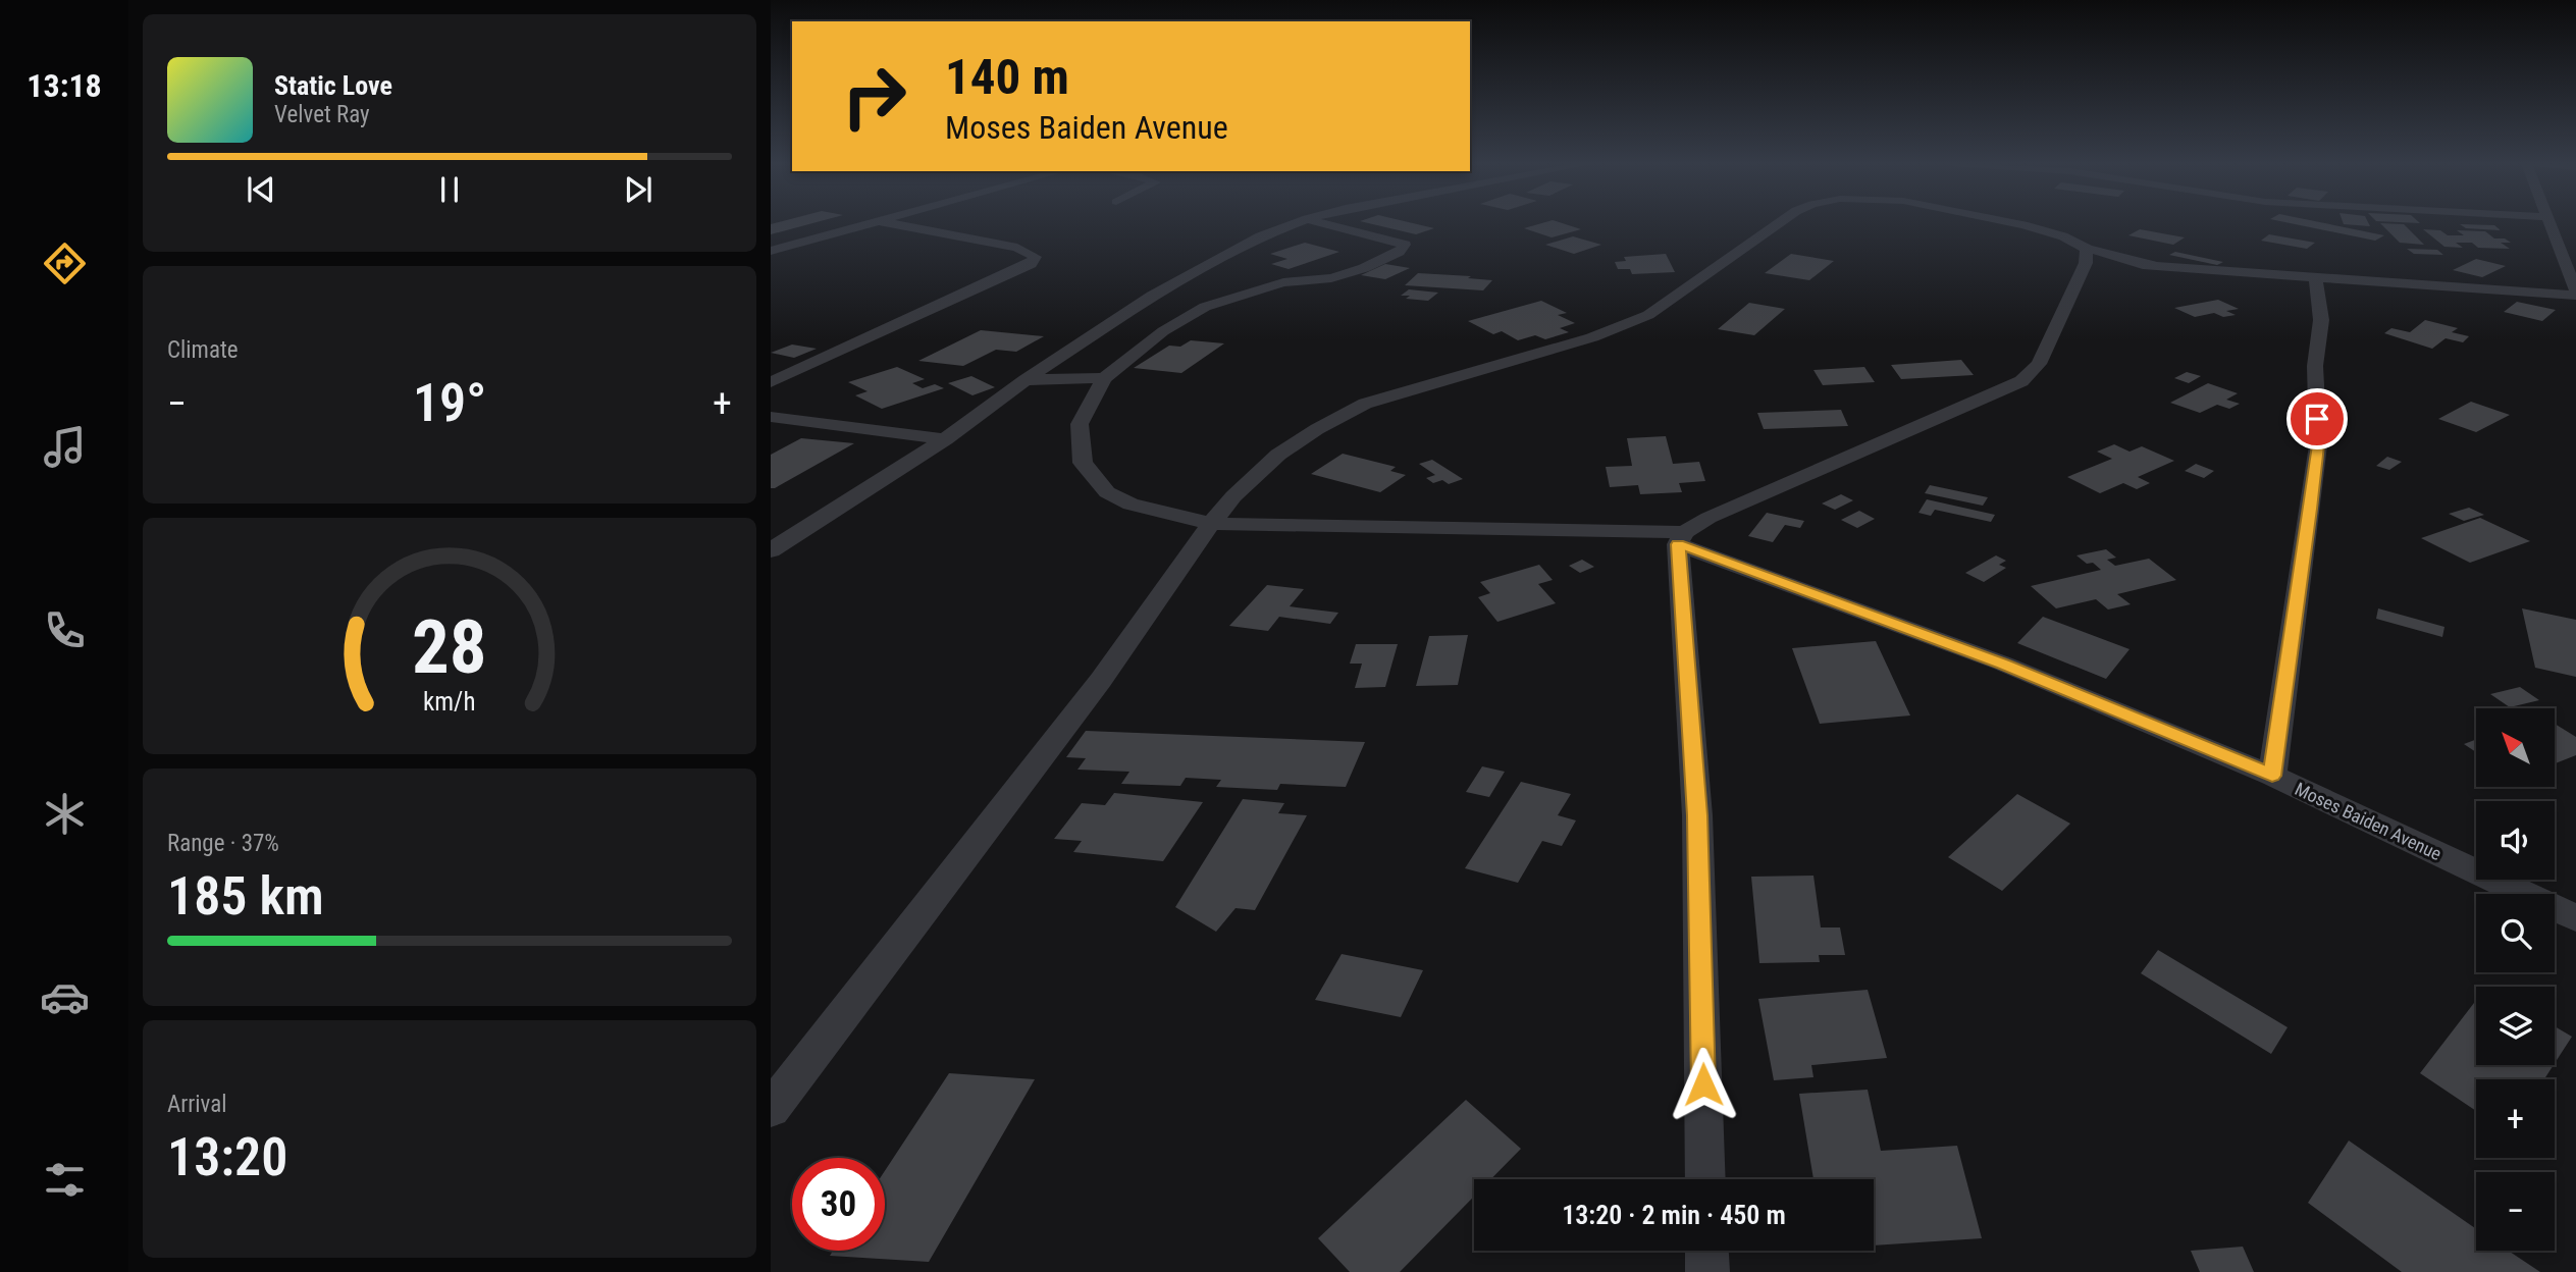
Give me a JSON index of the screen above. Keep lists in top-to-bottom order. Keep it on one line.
{"streets":{"street":["Moses Baiden Avenue"]},"north":"top left","page":{"tabs":"13:18","turn":["140 m","Moses Baiden Avenue"],"song":["Static Love","Velvet Ray"],"tile":["Climate",["Range · 37%","185 km"],["Arrival","13:20"]],"heat":["−","19°","+"],"map_buttons":["+","−"],"limit":"30","trip":"13:20 · 2 min · 450 m","gauge":["28","km/h"]}}
